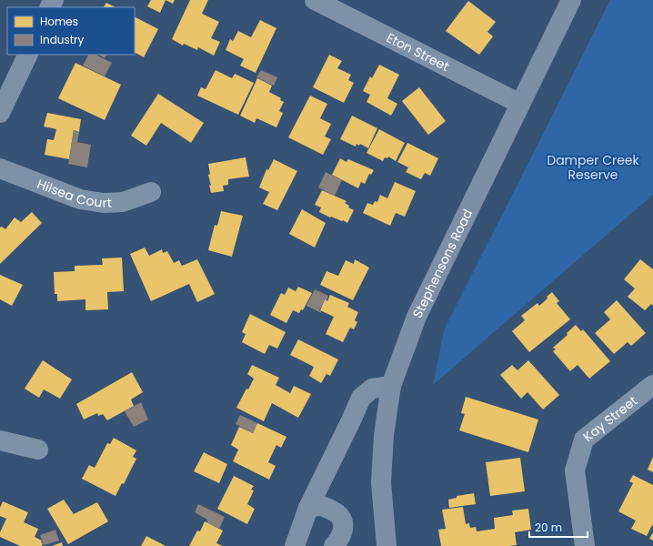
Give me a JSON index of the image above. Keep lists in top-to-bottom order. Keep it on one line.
{"streets":{"main road":["Stephensons Road"],"street":["Eton Street","Hilsea Court","Kay Street"]},"crossings":[["Eton Street","Stephensons Road"]],"parks":["Damper Creek Reserve"],"legend":["Homes","Industry"],"scale_bar":"20 m"}
